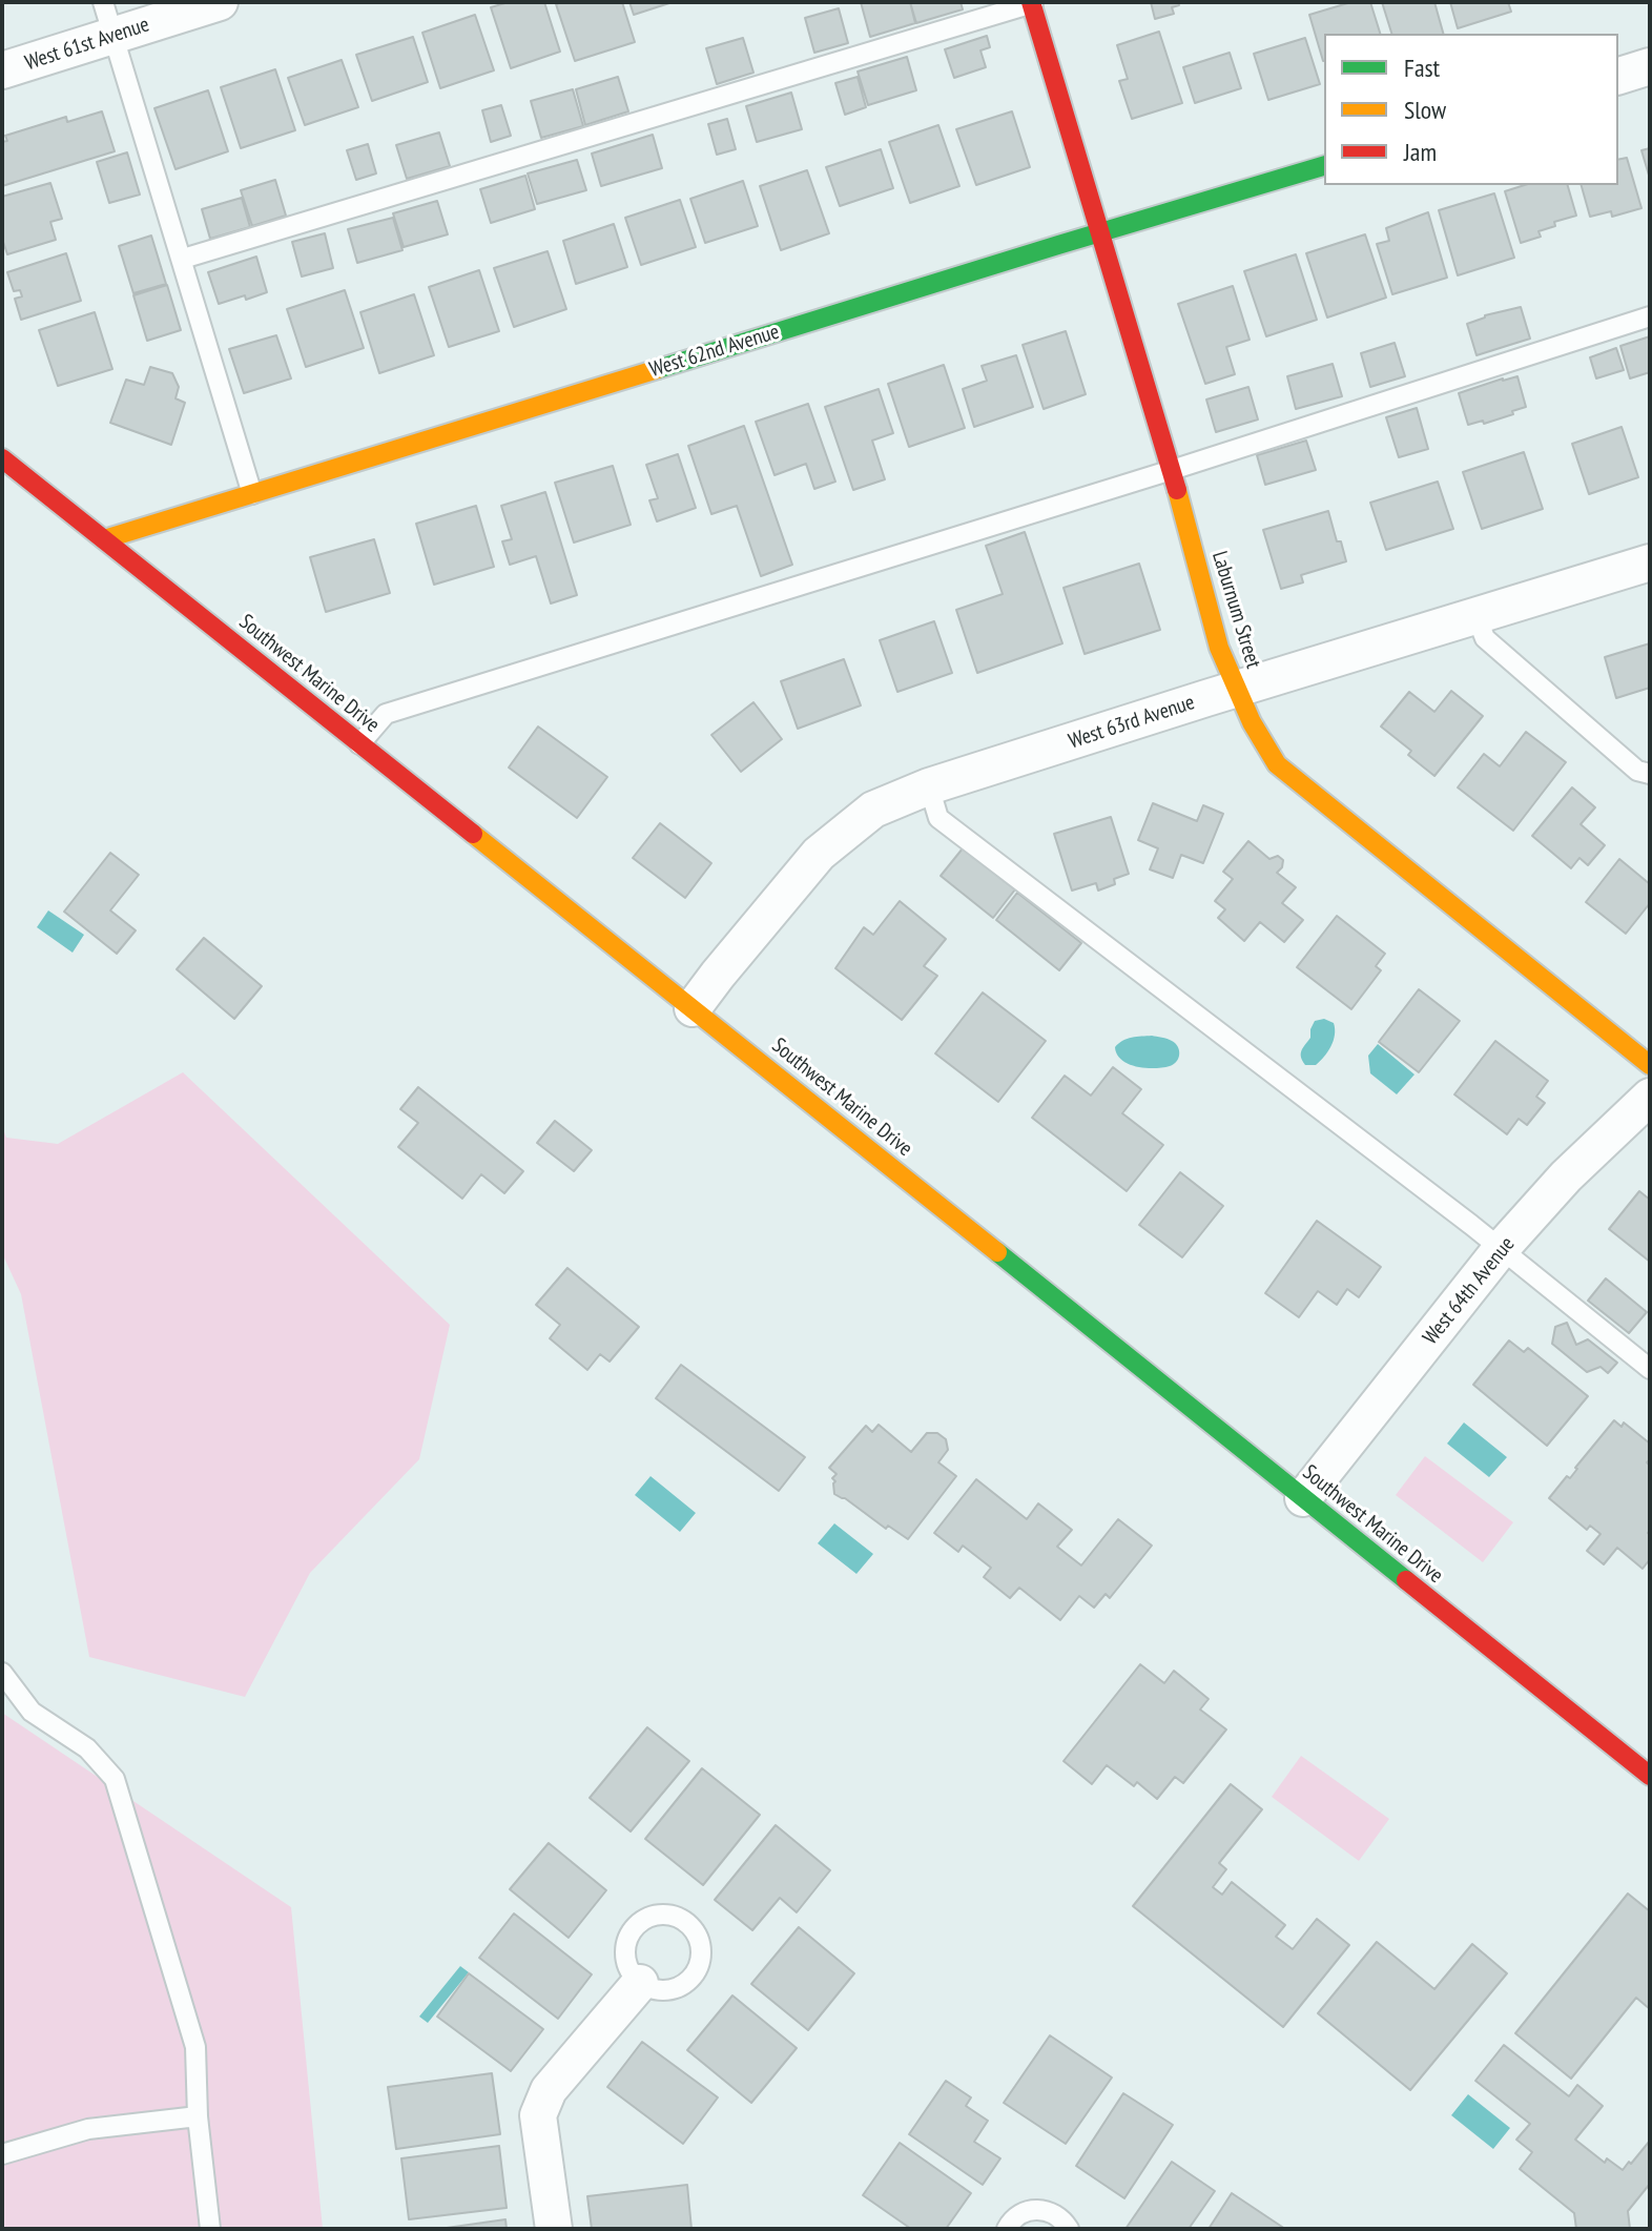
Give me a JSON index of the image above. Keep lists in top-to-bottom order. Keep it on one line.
{"streets":{"street":["West 61st Avenue","West 62nd Avenue","Laburnum Street","Southwest Marine Drive","West 63rd Avenue","West 64th Avenue"]},"crossings":[["West 62nd Avenue","Laburnum Street"],["West 62nd Avenue","Southwest Marine Drive"],["Laburnum Street","West 63rd Avenue"],["Southwest Marine Drive","West 63rd Avenue"],["Southwest Marine Drive","West 64th Avenue"]],"legend":["Fast","Slow","Jam"]}
